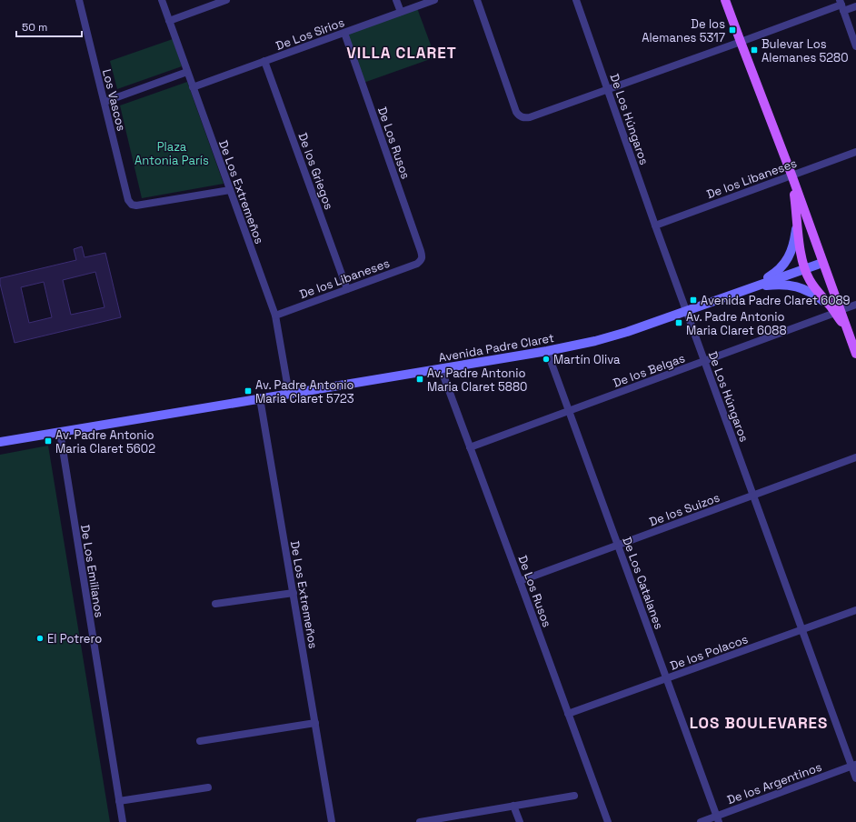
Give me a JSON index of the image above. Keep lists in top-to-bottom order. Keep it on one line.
{"streets":{"main road":["Avenida Padre Claret"],"street":["De Los Sirios","Los Vascos","De Los Húngaros","De Los Rusos","De los Griegos","De los Libaneses","De Los Extremeños","De los Belgas","De los Suizos","De Los Emilianos","De Los Catalanes","De los Polacos","De los Argentinos"]},"crossings":[["De Los Sirios","De Los Rusos"],["De Los Sirios","De los Griegos"],["De Los Sirios","De Los Extremeños"],["Los Vascos","De Los Extremeños"],["De Los Húngaros","De los Libaneses"],["De Los Húngaros","Avenida Padre Claret"],["De Los Húngaros","De los Belgas"],["De Los Húngaros","De los Suizos"],["De Los Húngaros","De los Polacos"],["De Los Húngaros","De los Argentinos"],["De Los Rusos","De los Libaneses"],["De Los Rusos","Avenida Padre Claret"],["De Los Rusos","De los Belgas"],["De Los Rusos","De los Suizos"],["De Los Rusos","De los Polacos"],["De los Griegos","De los Libaneses"],["De los Libaneses","De Los Extremeños"],["De Los Extremeños","Avenida Padre Claret"],["Avenida Padre Claret","De Los Emilianos"],["Avenida Padre Claret","De Los Catalanes"],["De los Belgas","De Los Catalanes"],["De los Suizos","De Los Catalanes"],["De Los Catalanes","De los Polacos"],["De Los Catalanes","De los Argentinos"]],"districts":["VILLA CLARET","LOS BOULEVARES"],"parks":["Plaza Antonia París"],"places":{"transit":["De los Alemanes 5317","Bulevar Los Alemanes 5280","Avenida Padre Claret 6089","Av. Padre Antonio Maria Claret 6088","Av. Padre Antonio Maria Claret 5880","Av. Padre Antonio Maria Claret 5723","Av. Padre Antonio Maria Claret 5602"],"other":["Martín Oliva","El Potrero"]},"scale_bar":"50 m"}
